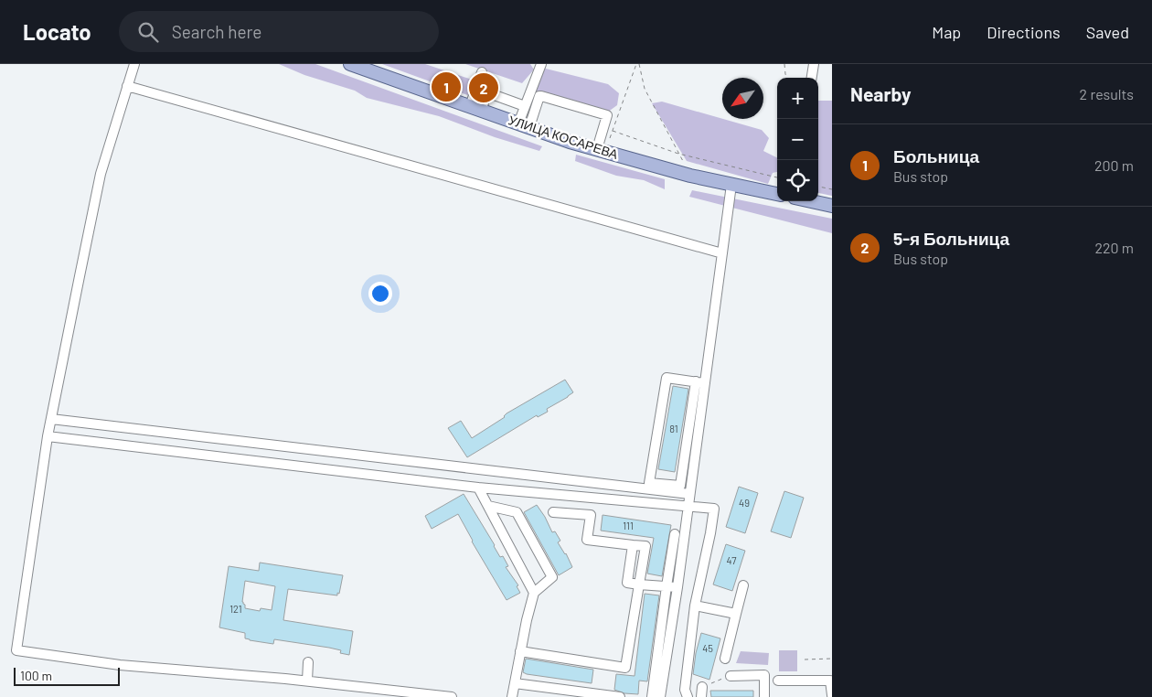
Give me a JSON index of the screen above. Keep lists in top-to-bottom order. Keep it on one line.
{"streets":{"main road":["УЛИЦА КОСАРЕВА"]},"house_numbers":["81","49","111","47","121","45"],"scale_bar":"100 m","north":"bottom left","page":{"header":"Locato","search":"Search here","nav":["Map","Directions","Saved"],"heading":["Nearby","2 results"],"pins":["1","2"],"map_buttons":["+","−"],"list":[{"mark":"1","name":"Больница","note":"Bus stop","value":"200 m"},{"mark":"2","name":"5-я Больница","note":"Bus stop","value":"220 m"}],"scale":"100 m"}}
